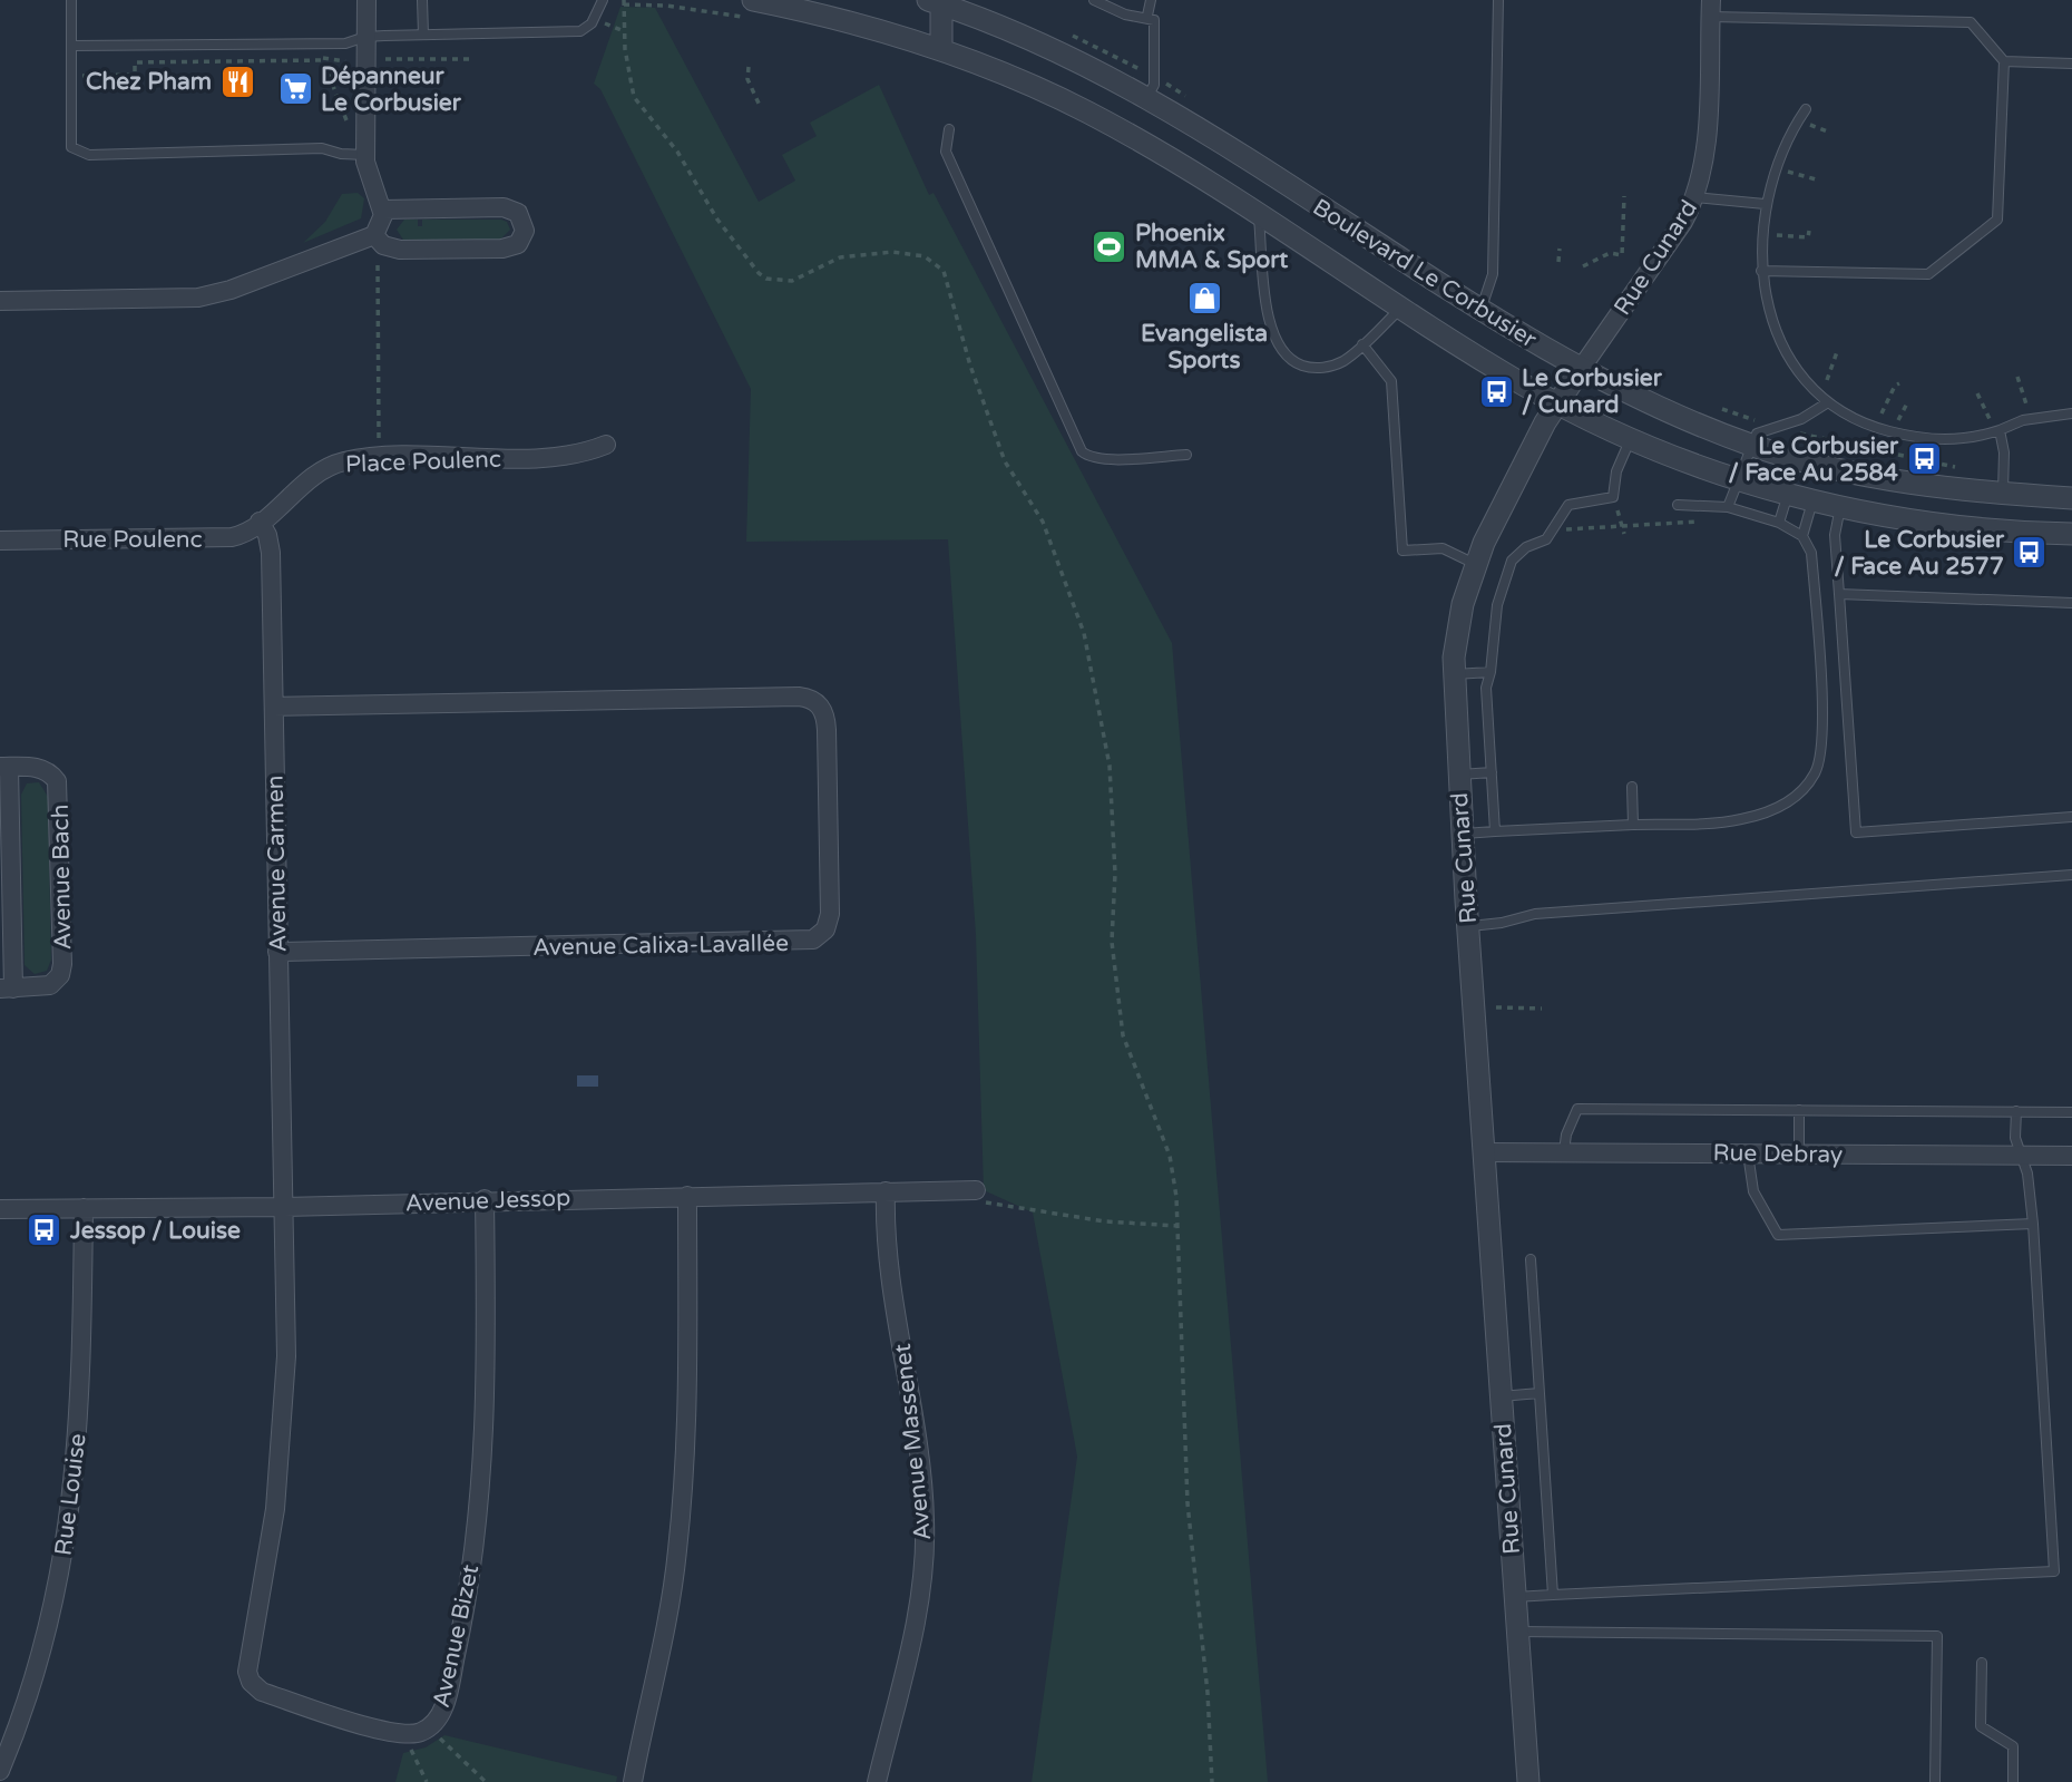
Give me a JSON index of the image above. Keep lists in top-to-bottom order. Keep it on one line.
{"streets":{"street":["Rue Cunard","Boulevard Le Corbusier","Place Poulenc","Rue Poulenc","Avenue Carmen","Avenue Bach","Avenue Calixa-Lavallée","Rue Debray","Avenue Jessop","Avenue Massenet","Rue Louise","Avenue Bizet"]},"crossings":[["Rue Cunard","Boulevard Le Corbusier"],["Rue Cunard","Rue Debray"],["Place Poulenc","Rue Poulenc"],["Place Poulenc","Avenue Carmen"],["Rue Poulenc","Avenue Carmen"],["Avenue Carmen","Avenue Calixa-Lavallée"],["Avenue Carmen","Avenue Jessop"],["Avenue Carmen","Avenue Bizet"],["Avenue Jessop","Avenue Massenet"],["Avenue Jessop","Rue Louise"],["Avenue Jessop","Avenue Bizet"]],"places":{"restaurant":["Chez Pham"],"supermarket":["Dépanneur Le Corbusier"],"sports":["Phoenix MMA & Sport"],"shop":["Evangelista Sports"],"bus stop":["Le Corbusier / Cunard","Le Corbusier / Face Au 2584","Le Corbusier / Face Au 2577","Jessop / Louise"]}}
